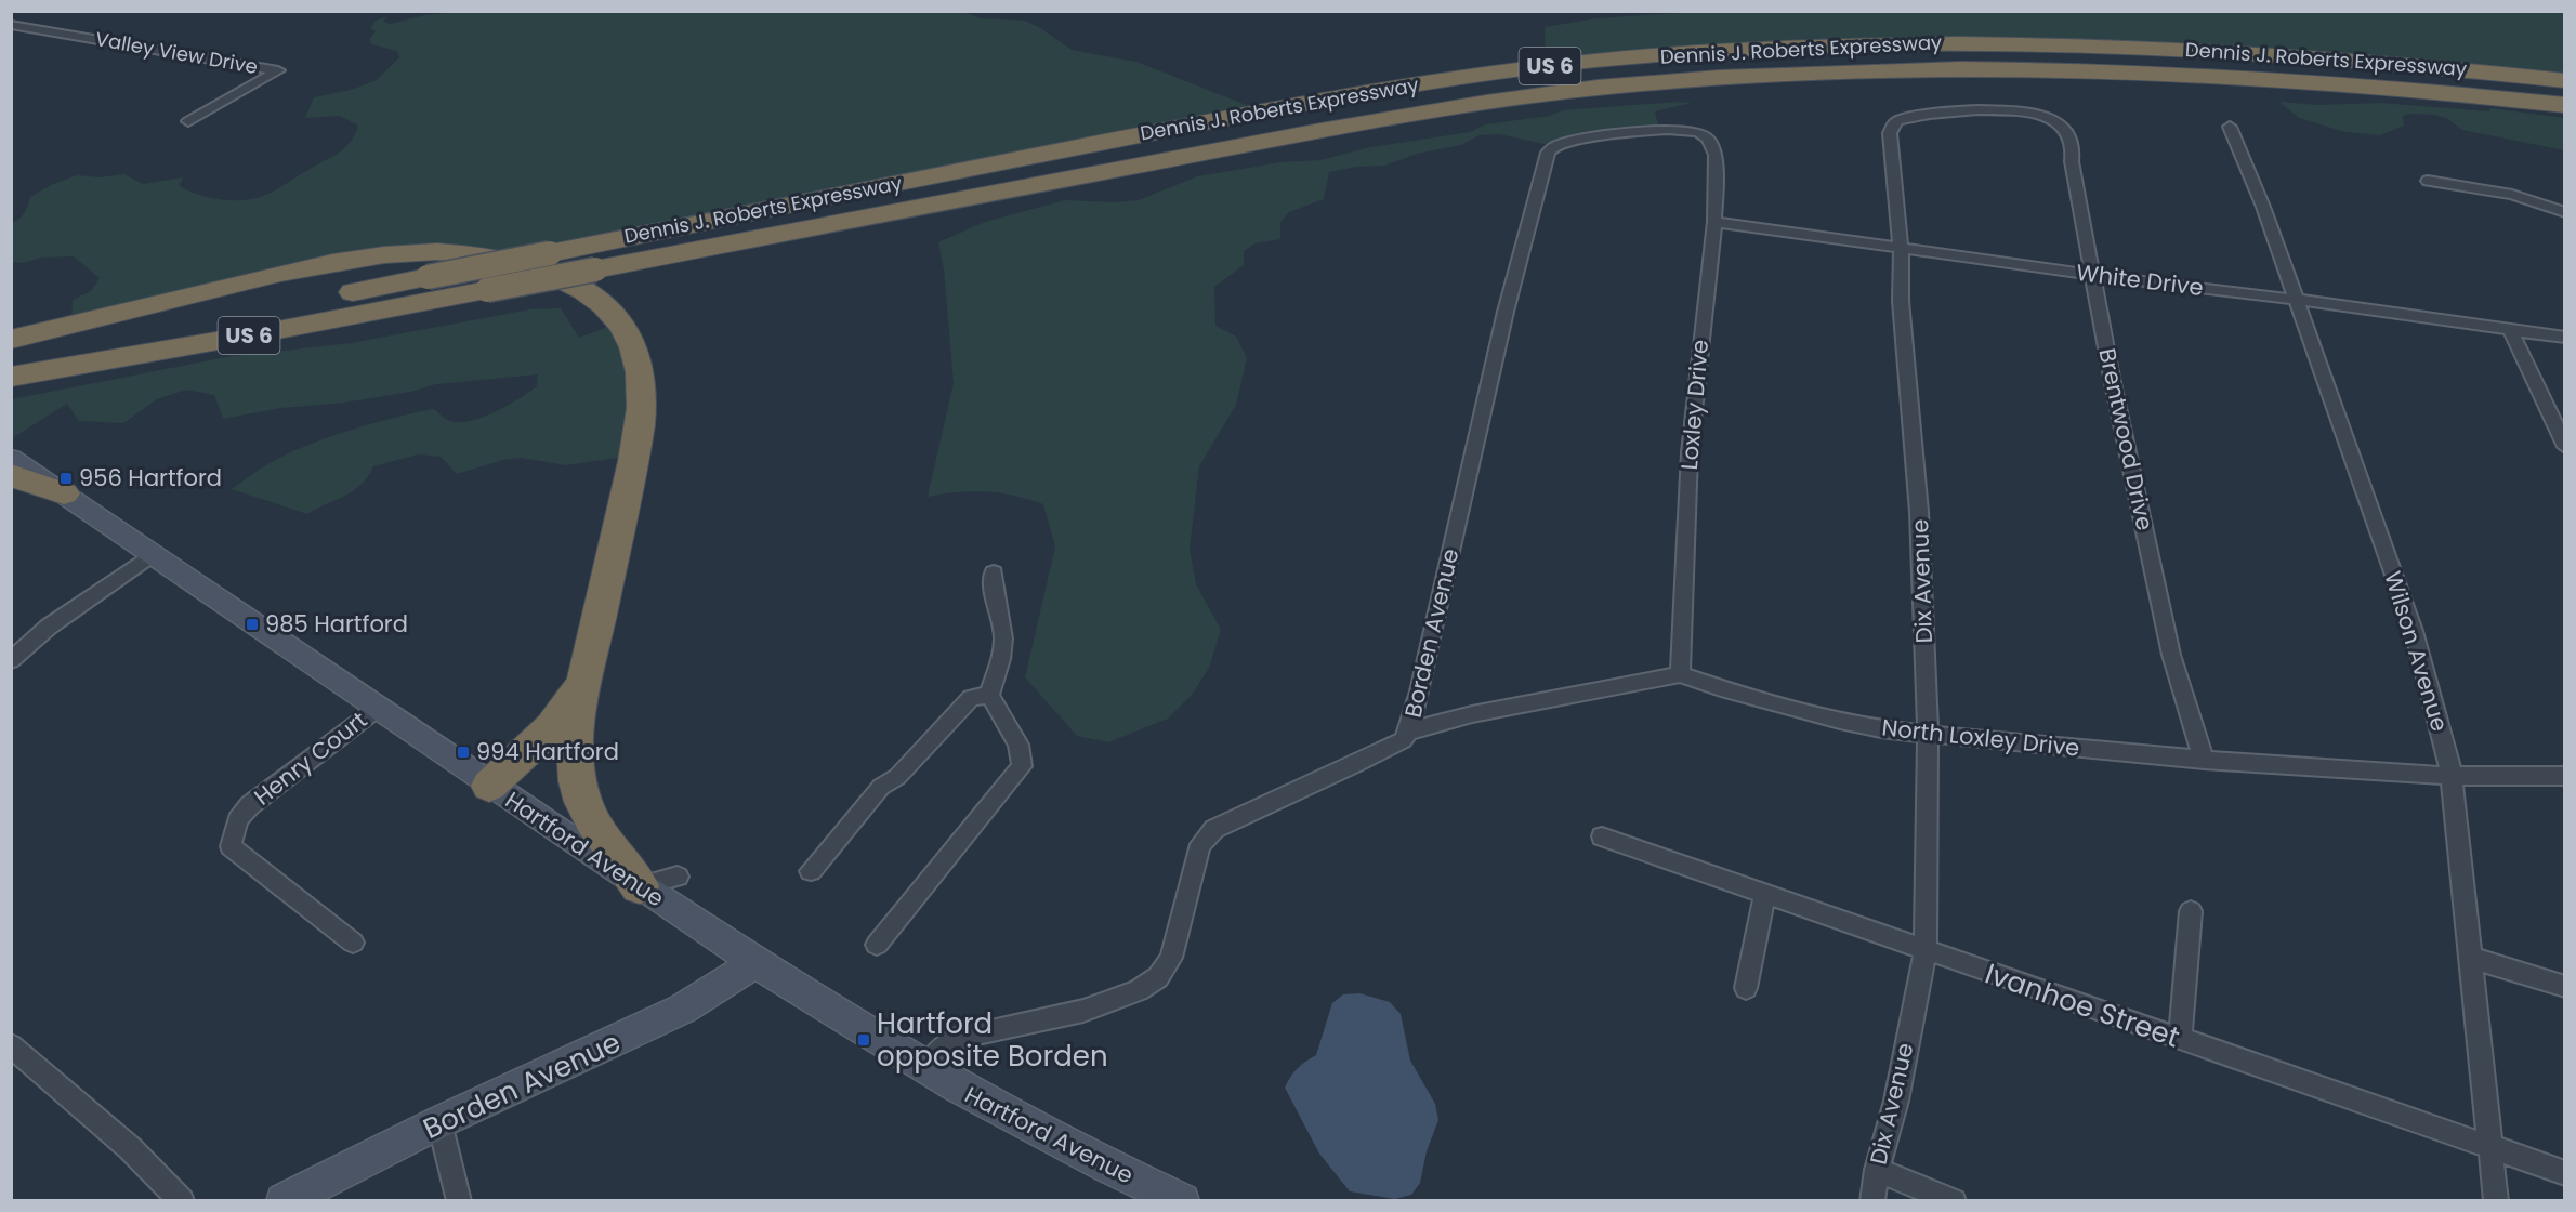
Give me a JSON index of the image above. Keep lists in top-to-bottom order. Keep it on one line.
{"streets":{"highway":["Dennis J. Roberts Expressway","US 6"],"main road":["Borden Avenue","Hartford Avenue"],"street":["Valley View Drive","White Drive","Loxley Drive","Brentwood Drive","Dix Avenue","Wilson Avenue","North Loxley Drive","Henry Court","Ivanhoe Street"]},"crossings":[["White Drive","Loxley Drive"],["White Drive","Brentwood Drive"],["White Drive","Dix Avenue"],["White Drive","Wilson Avenue"],["Loxley Drive","Borden Avenue"],["Loxley Drive","North Loxley Drive"],["Brentwood Drive","Dix Avenue"],["Brentwood Drive","North Loxley Drive"],["Dix Avenue","North Loxley Drive"],["Dix Avenue","Ivanhoe Street"],["Borden Avenue","Hartford Avenue"],["Wilson Avenue","North Loxley Drive"],["Wilson Avenue","Ivanhoe Street"],["Henry Court","Hartford Avenue"]],"places":{"transit":["956 Hartford","985 Hartford","994 Hartford","Hartford opposite Borden"]}}
